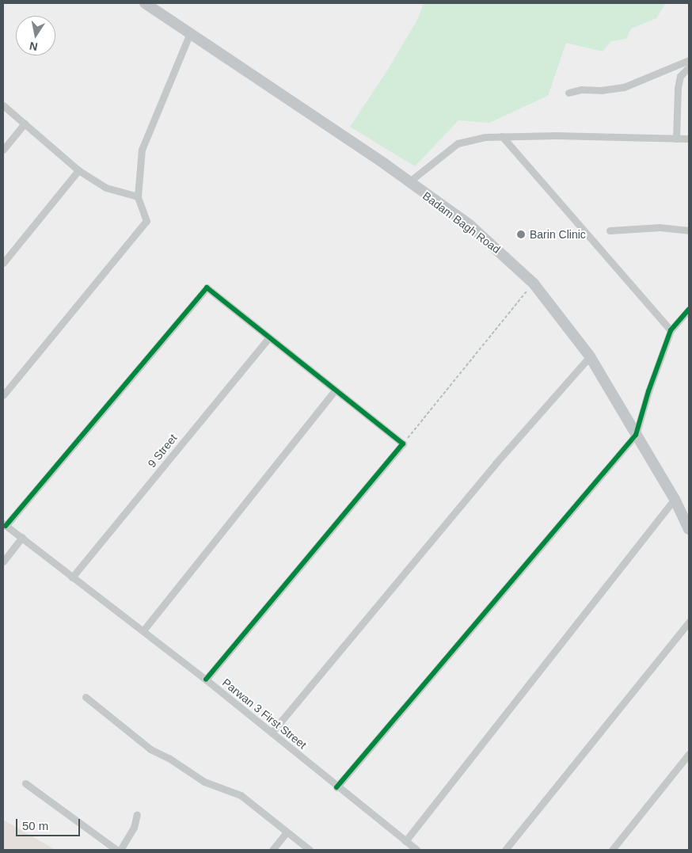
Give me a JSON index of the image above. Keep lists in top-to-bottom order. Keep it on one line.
{"streets":{"main road":["Badam Bagh Road"],"street":["9 Street","Parwan 3 First Street"]},"crossings":[["9 Street","Parwan 3 First Street"]],"places":["Barin Clinic"],"scale_bar":"50 m","north":"bottom"}
